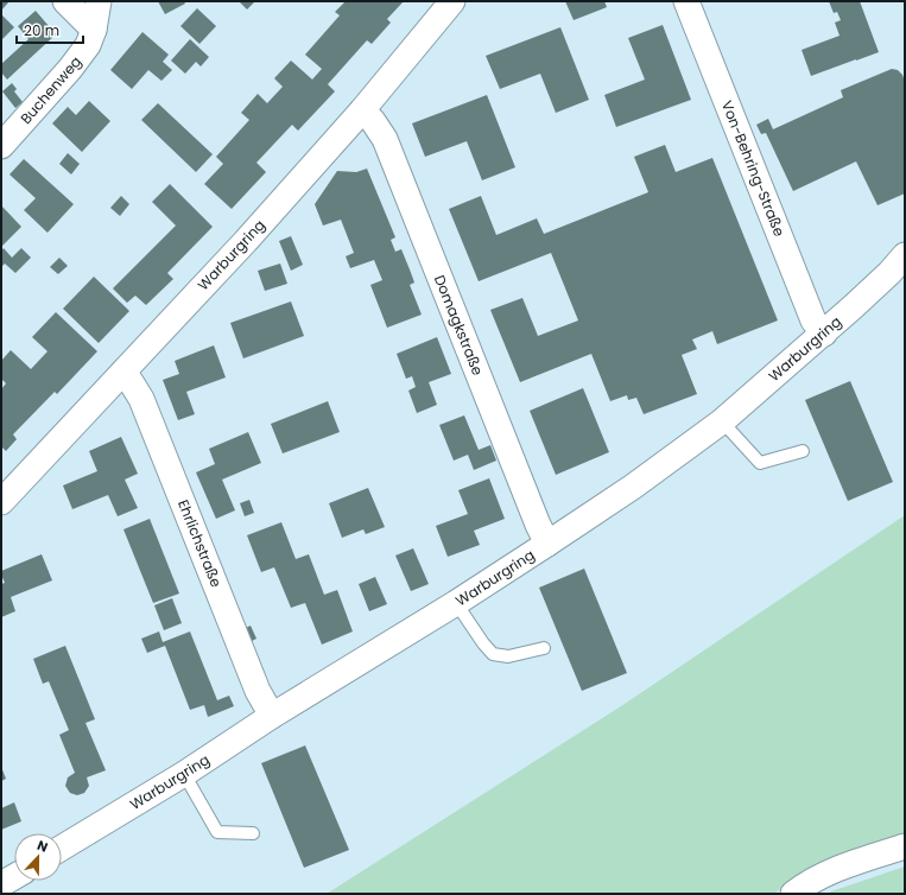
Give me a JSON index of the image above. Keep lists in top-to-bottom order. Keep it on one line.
{"streets":{"street":["Buchenweg","Von-Behring-Straße","Warburgring","Domagkstraße","Ehrlichstraße"]},"crossings":[["Von-Behring-Straße","Warburgring"],["Warburgring","Domagkstraße"],["Warburgring","Ehrlichstraße"]],"scale_bar":"20 m","north":"top"}
